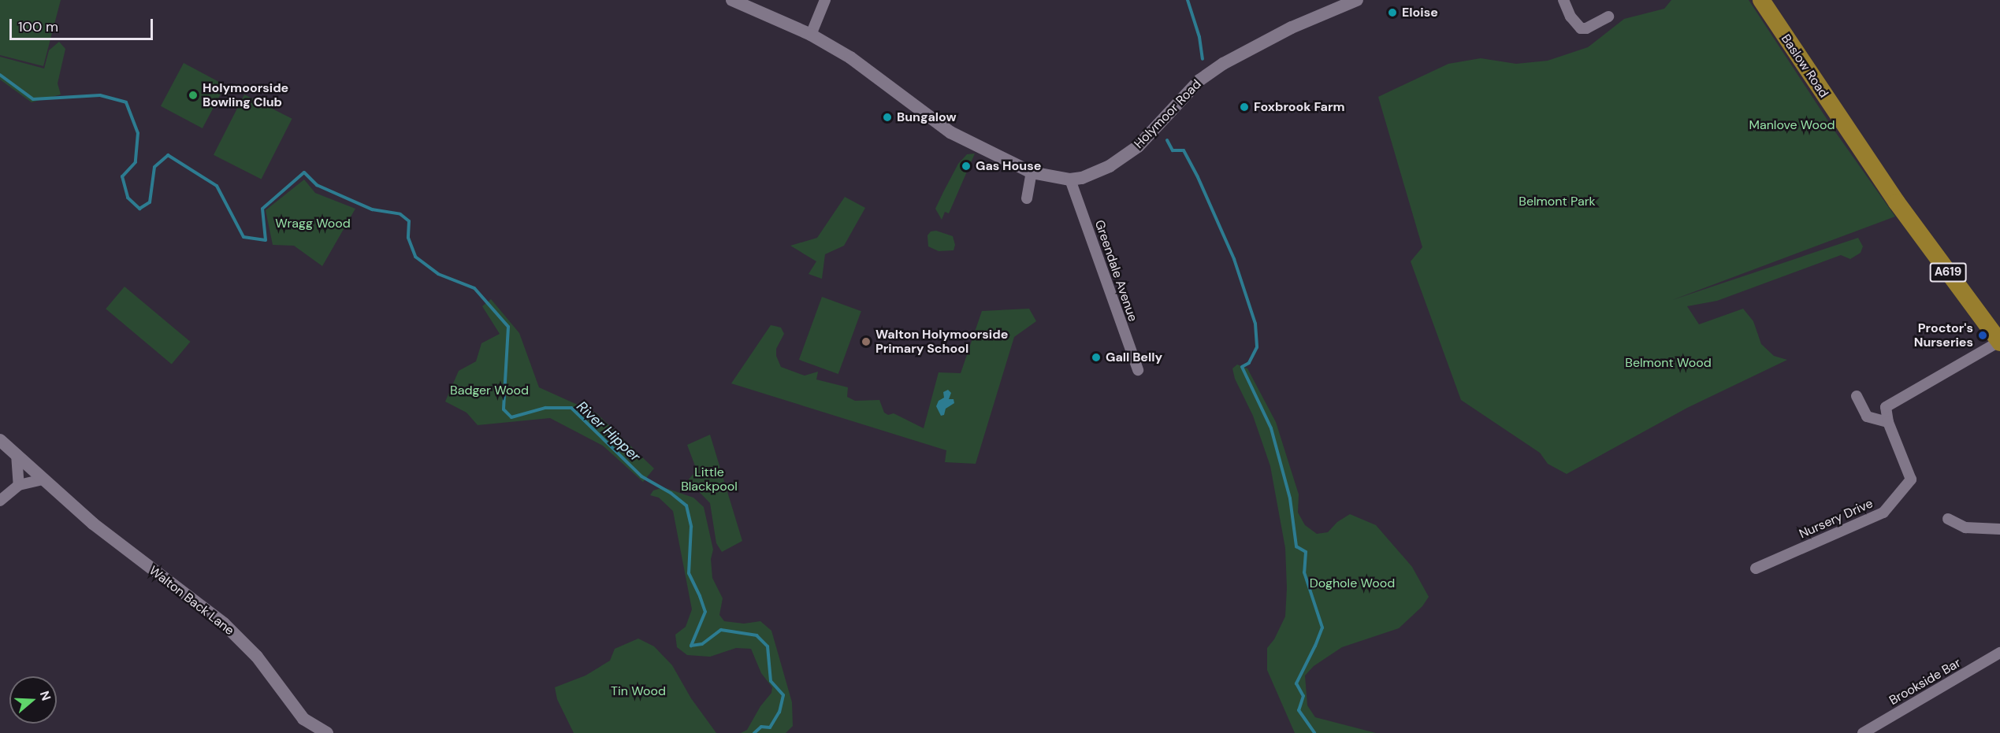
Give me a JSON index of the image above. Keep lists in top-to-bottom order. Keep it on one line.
{"streets":{"highway":["Baslow Road","A619"],"street":["Holymoor Road","Greendale Avenue","Nursery Drive","Walton Back Lane","Brookside Bar"]},"crossings":[["Holymoor Road","Greendale Avenue"]],"water":["River Hipper"],"parks":["Manlove Wood","Belmont Park","Wragg Wood","Belmont Wood","Badger Wood","Little Blackpool","Doghole Wood","Tin Wood"],"places":["Eloise","Holymoorside Bowling Club","Foxbrook Farm","Bungalow","Gas House","Proctor's Nurseries","Walton Holymoorside Primary School","Gall Belly"],"scale_bar":"100 m","north":"right"}
